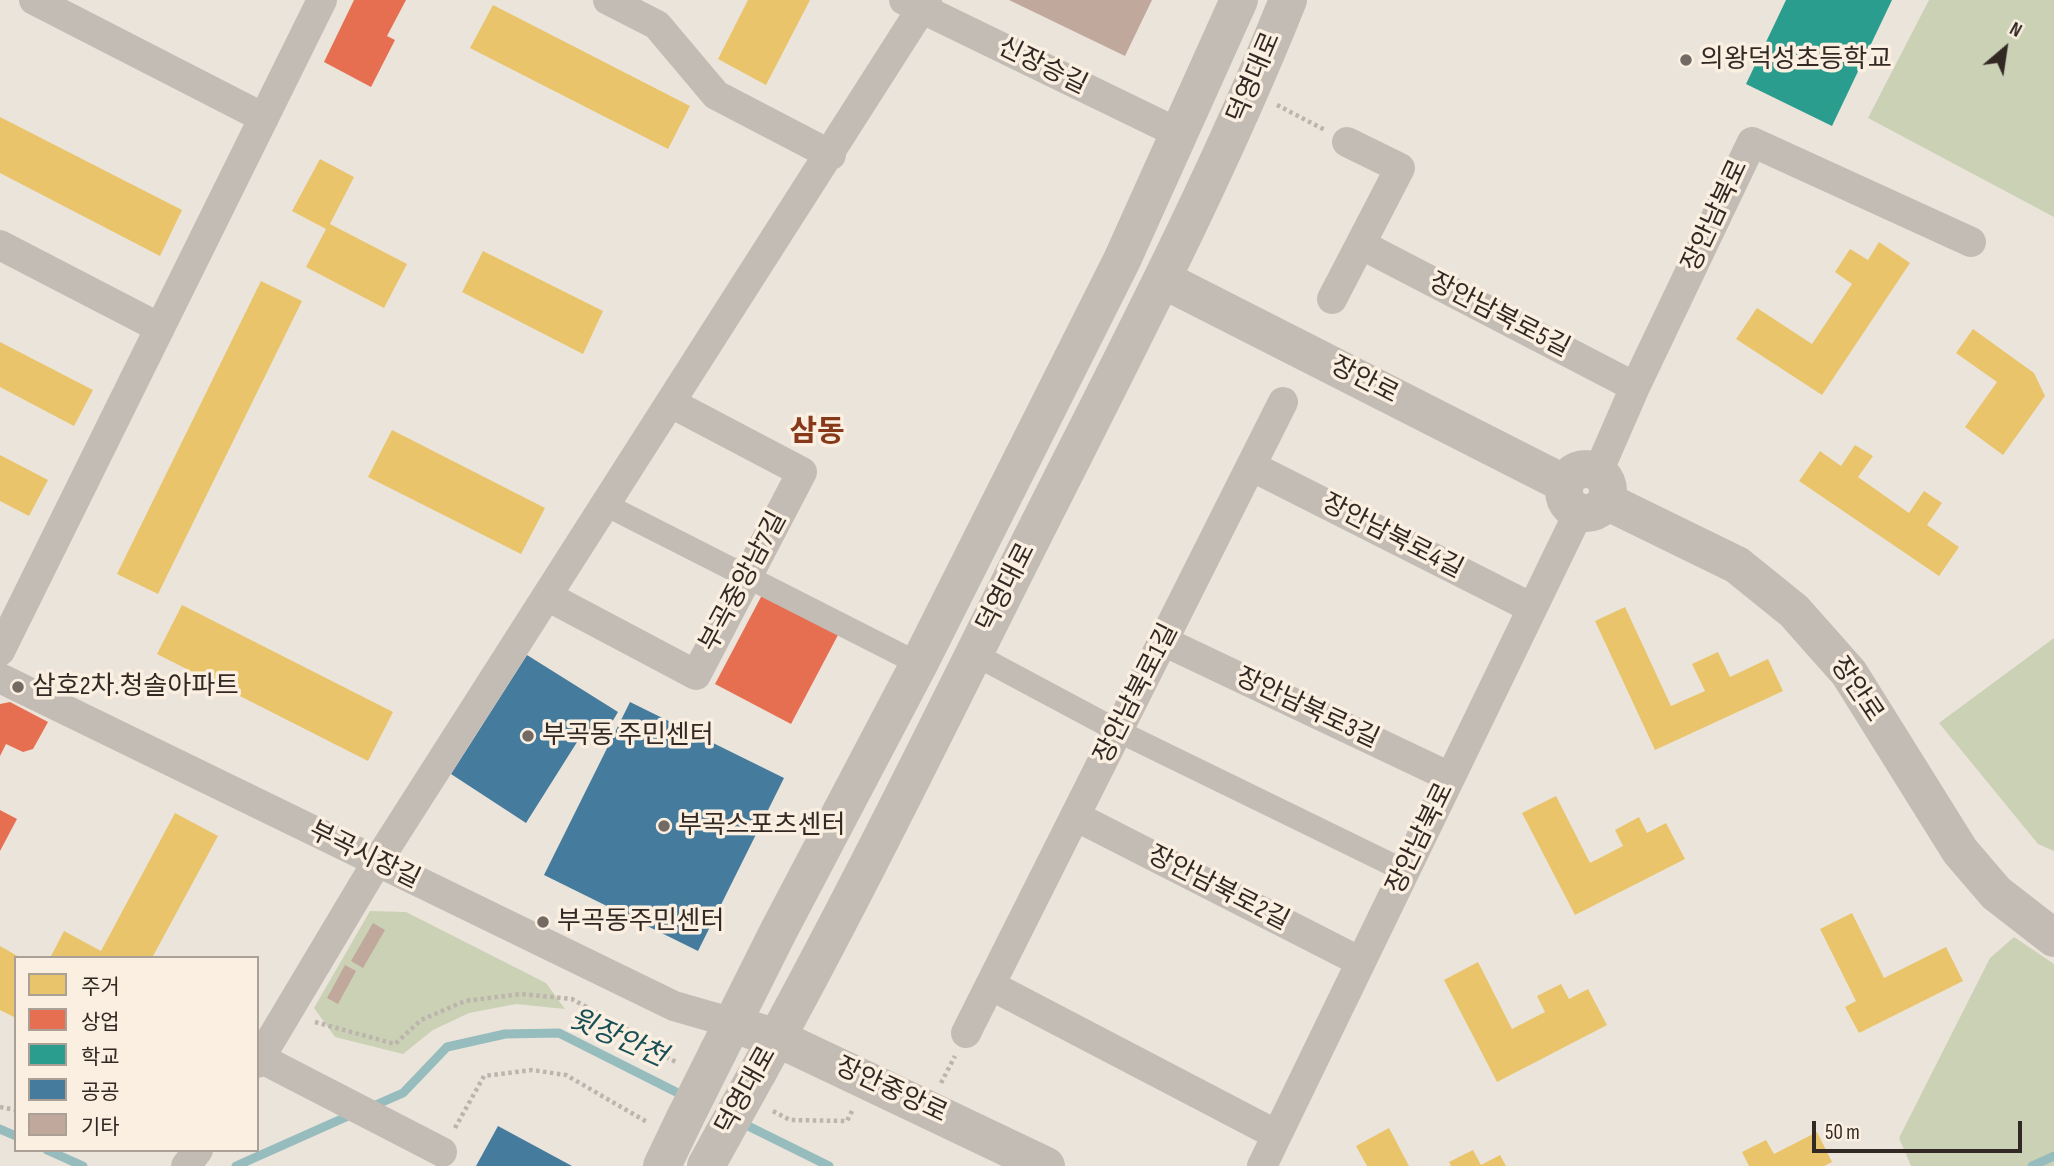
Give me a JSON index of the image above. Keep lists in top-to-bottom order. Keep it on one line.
{"streets":{"street":["신장승길","덕영대로","장안남북로","장안남북로5길","장안로","장안남북로4길","부곡중앙남7길","장안남북로1길","장안남북로3길","부곡시장길","장안남북로2길","장안중앙로"]},"crossings":[["신장승길","덕영대로"],["덕영대로","장안로"],["덕영대로","부곡시장길"],["덕영대로","장안중앙로"],["장안남북로","장안남북로5길"],["장안남북로","장안로"],["장안남북로","장안남북로4길"],["장안남북로","장안남북로3길"],["장안남북로","장안남북로2길"],["장안남북로4길","장안남북로1길"],["장안남북로1길","장안남북로3길"],["장안남북로1길","장안남북로2길"],["부곡시장길","장안중앙로"]],"districts":["삼동"],"water":["윗장안천"],"places":["의왕덕성초등학교","삼호2차.청솔아파트","부곡동 주민센터","부곡스포츠센터","부곡동주민센터"],"legend":["주거","상업","학교","공공","기타"],"scale_bar":"50 m","north":"top right"}
